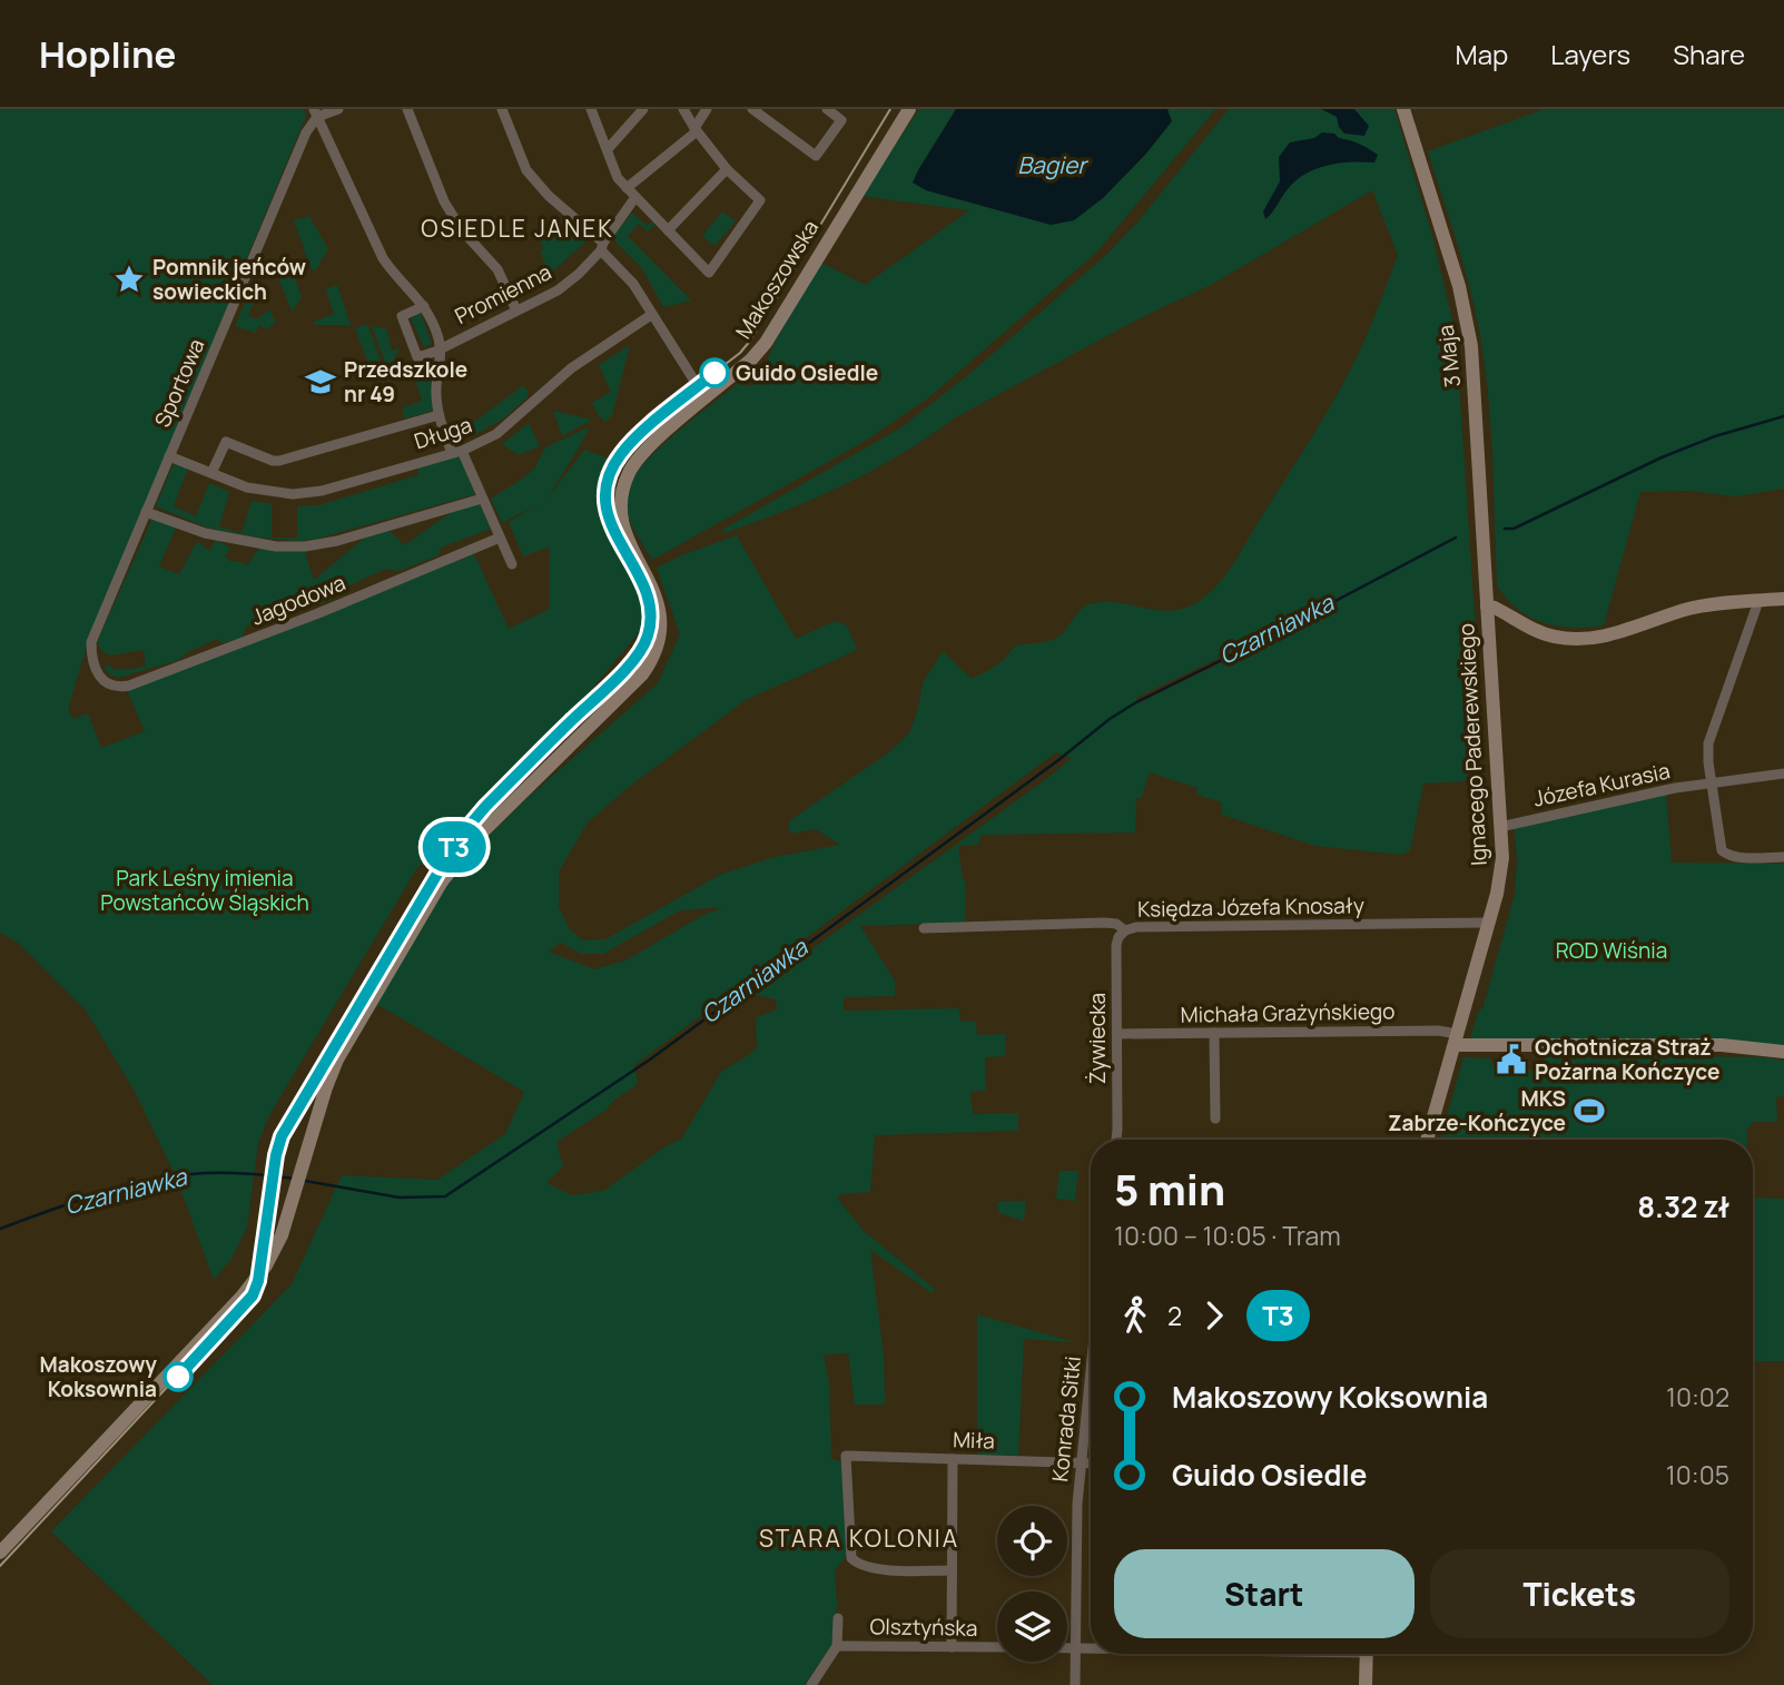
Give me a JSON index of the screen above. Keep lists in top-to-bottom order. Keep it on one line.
{"streets":{"main road":["Makoszowska","3 Maja","Ignacego Paderewskiego"],"street":["Promienna","Sportowa","Długa","Jagodowa","Józefa Kurasia","Księdza Józefa Knosały","Michała Grażyńskiego","Żywiecka","Konrada Sitki","Miła","Olsztyńska"]},"crossings":[["3 Maja","Ignacego Paderewskiego"],["Sportowa","Długa"],["Sportowa","Jagodowa"],["Ignacego Paderewskiego","Józefa Kurasia"],["Ignacego Paderewskiego","Księdza Józefa Knosały"],["Ignacego Paderewskiego","Michała Grażyńskiego"],["Księdza Józefa Knosały","Żywiecka"],["Michała Grażyńskiego","Żywiecka"],["Konrada Sitki","Miła"],["Konrada Sitki","Olsztyńska"]],"districts":["OSIEDLE JANEK","STARA KOLONIA"],"water":["Bagier","Czarniawka"],"parks":["Park Leśny imienia Powstańców Śląskich","ROD Wiśnia"],"places":{"place":["Pomnik jeńców sowieckich"],"other":["Guido Osiedle","Makoszowy Koksownia"],"school or university":["Przedszkole nr 49"],"public building":["Ochotnicza Straż Pożarna Kończyce"],"sports":["MKS Zabrze-Kończyce"]},"lines":["tram line T3"],"page":{"header":"Hopline","nav":["Map","Layers","Share"],"on_map":"T3","heading":["5 min","10:00 – 10:05 · Tram","8.32 zł"],"legs":["2","T3"],"list":[{"name":"Makoszowy Koksownia","value":"10:02"},{"name":"Guido Osiedle","value":"10:05"}],"buttons":["Start","Tickets"]}}
